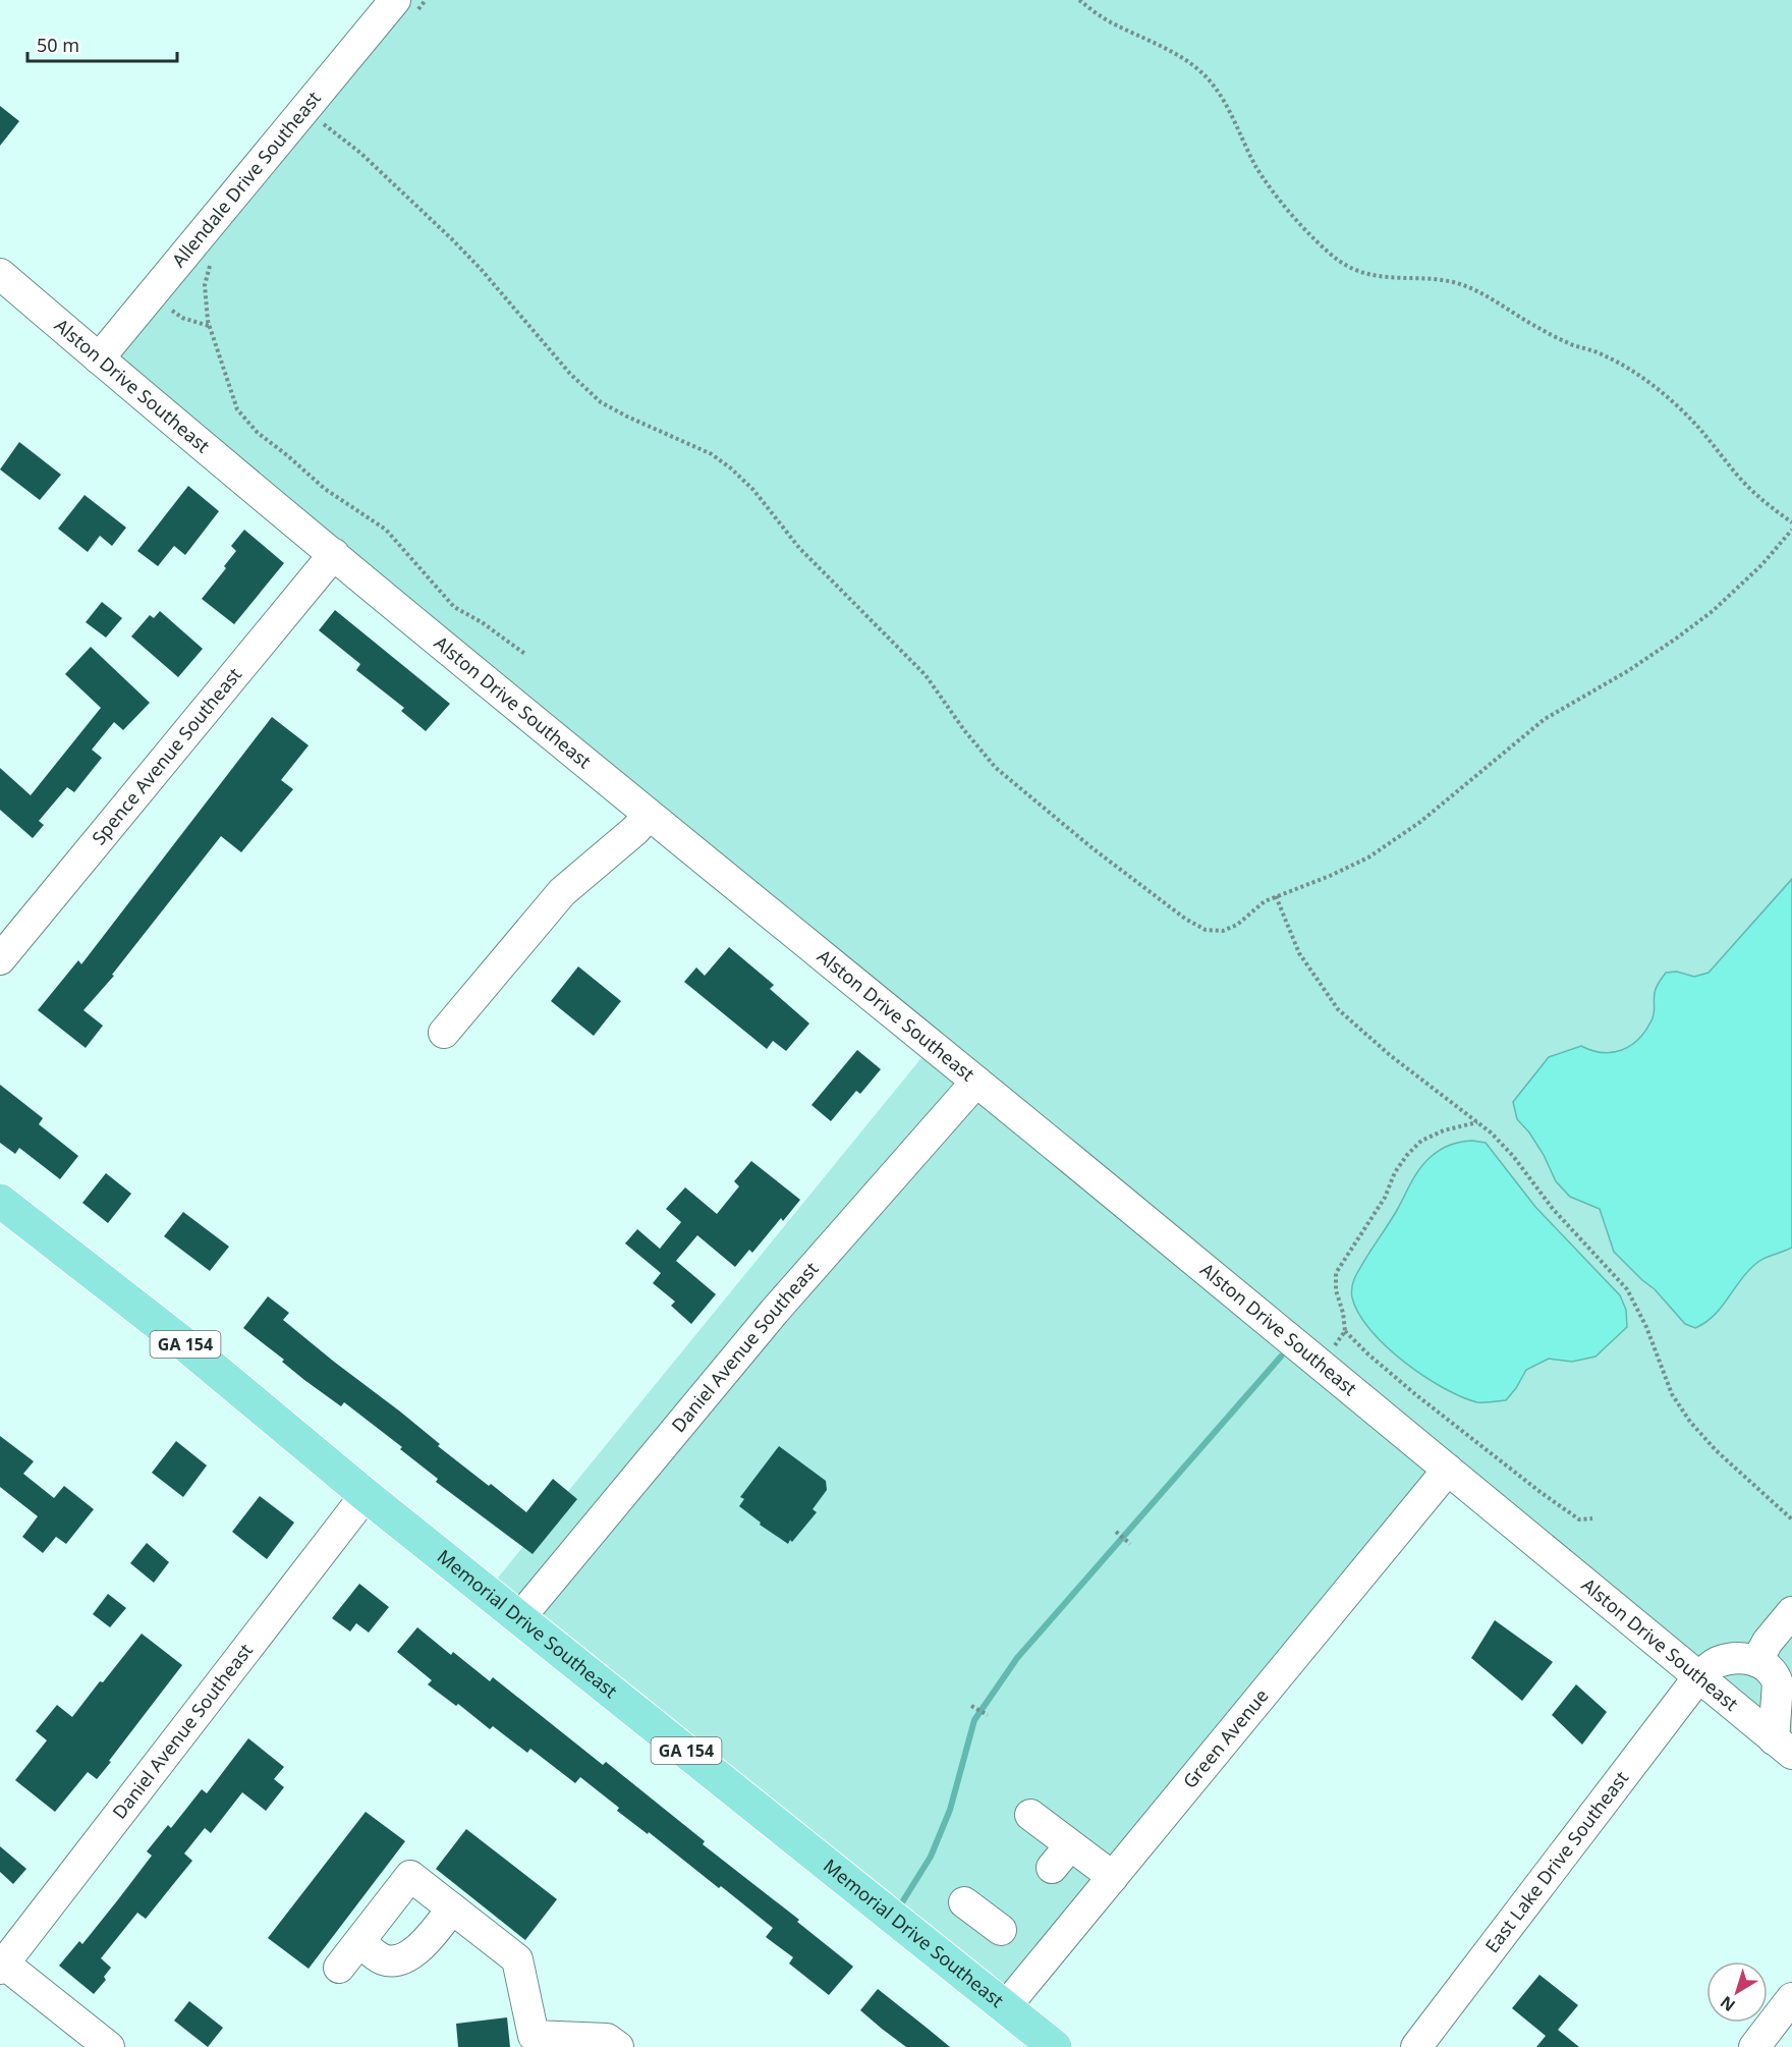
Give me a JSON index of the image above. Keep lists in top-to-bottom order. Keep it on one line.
{"streets":{"main road":["GA 154","Memorial Drive Southeast"],"street":["Allendale Drive Southeast","Alston Drive Southeast","Spence Avenue Southeast","Daniel Avenue Southeast","Green Avenue","East Lake Drive Southeast"]},"crossings":[["Allendale Drive Southeast","Alston Drive Southeast"],["Alston Drive Southeast","Spence Avenue Southeast"],["Alston Drive Southeast","Daniel Avenue Southeast"],["Alston Drive Southeast","Green Avenue"],["Alston Drive Southeast","East Lake Drive Southeast"],["Daniel Avenue Southeast","Memorial Drive Southeast"],["Memorial Drive Southeast","Green Avenue"]],"scale_bar":"50 m","north":"bottom left"}
